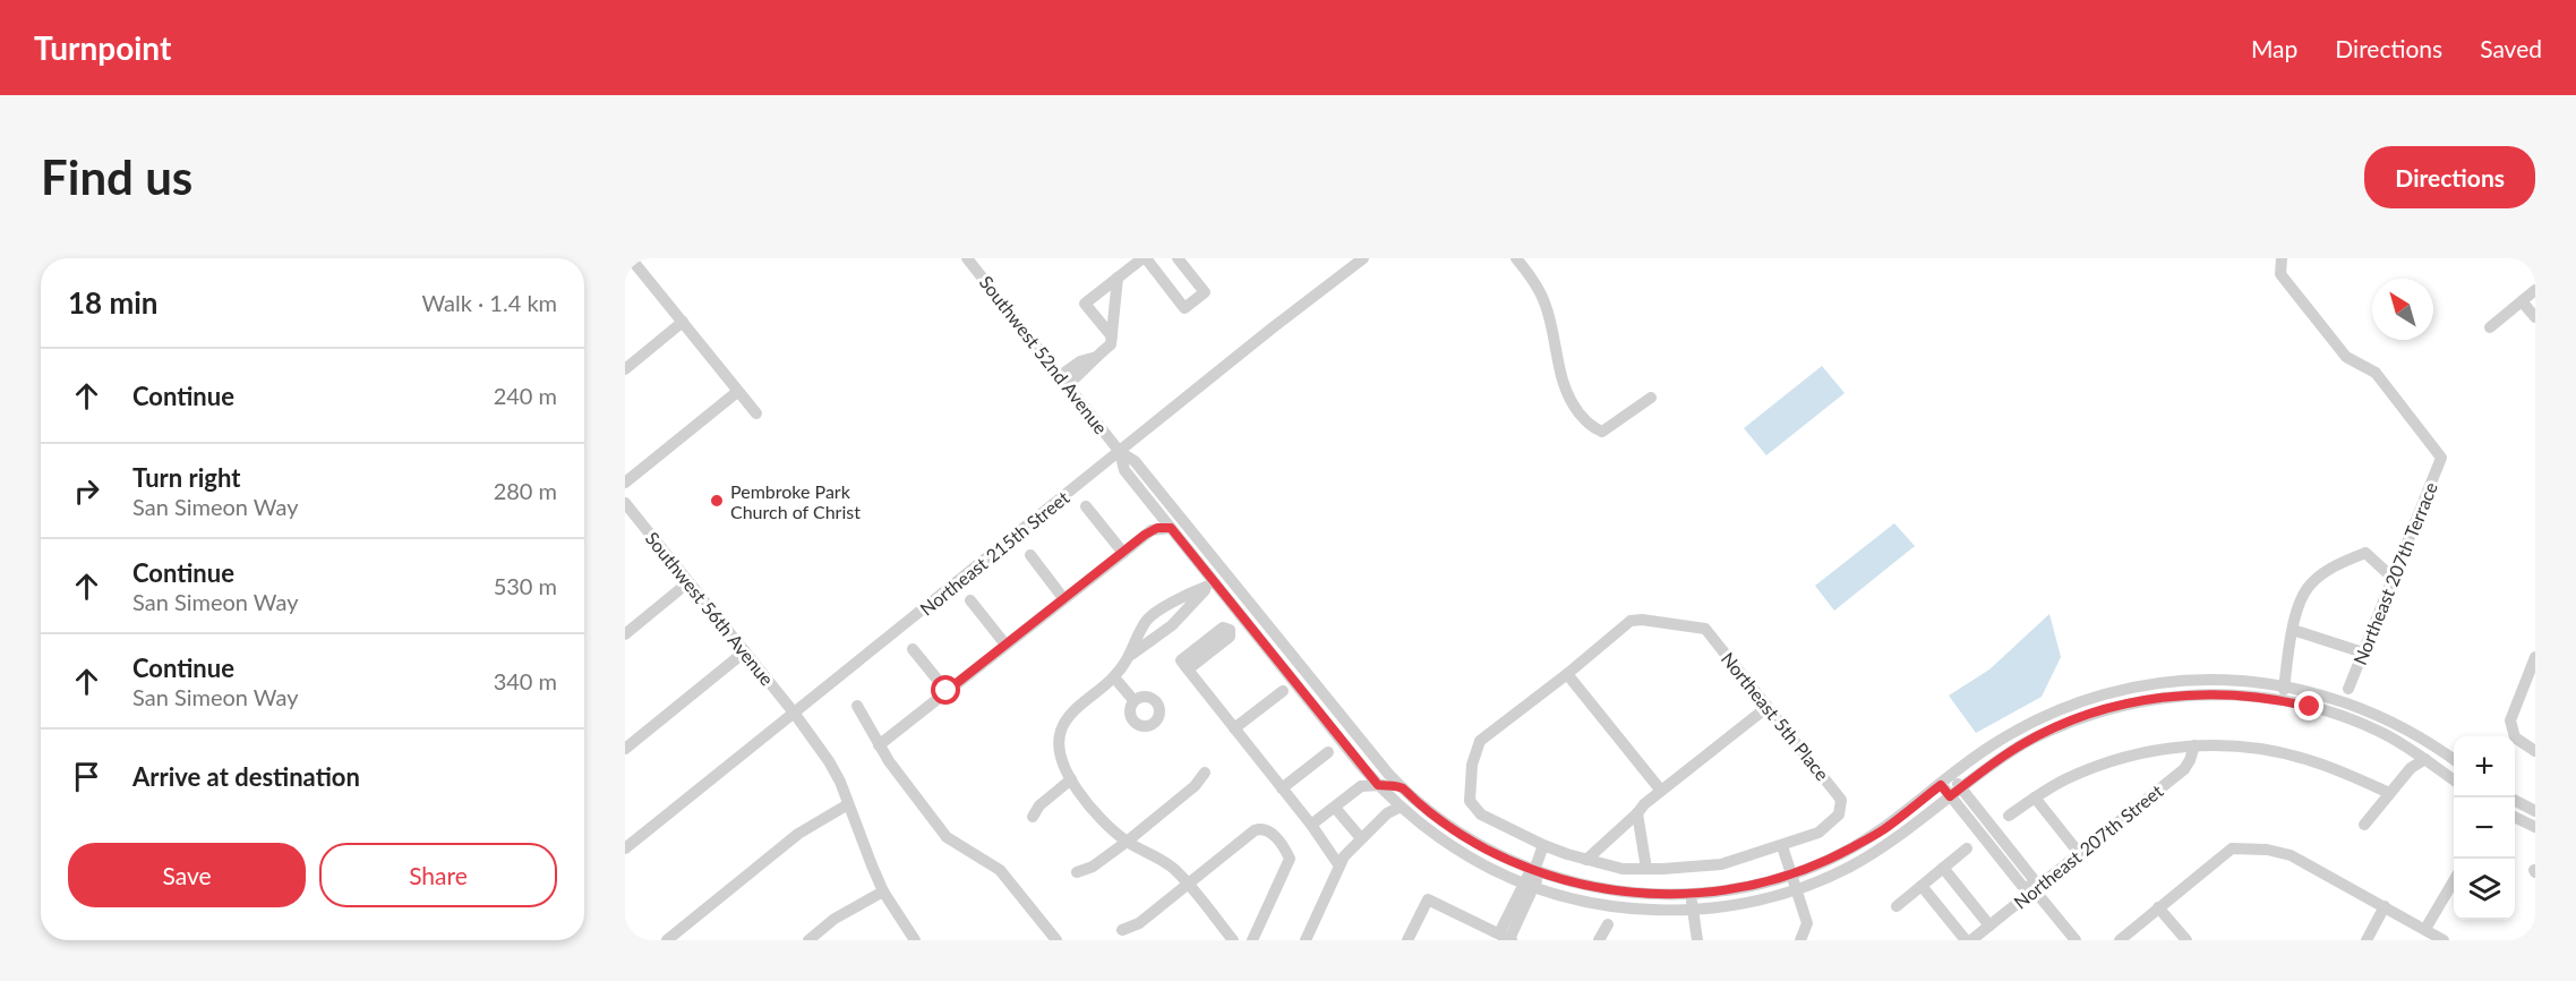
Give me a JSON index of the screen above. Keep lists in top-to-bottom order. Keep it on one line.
{"streets":{"street":["Southwest 52nd Avenue","Northeast 215th Street","Northeast 207th Terrace","Southwest 56th Avenue","Northeast 5th Place","Northeast 207th Street"]},"crossings":[["Southwest 52nd Avenue","Northeast 215th Street"],["Northeast 215th Street","Southwest 56th Avenue"]],"places":["Pembroke Park Church of Christ"],"north":"top left","page":{"header":"Turnpoint","nav":["Map","Directions","Saved"],"buttons":["Directions",["Save","Share"]],"title":"Find us","heading":["18 min","Walk · 1.4 km"],"list":[["Continue","240 m"],["Turn right","San Simeon Way","280 m"],["Continue","San Simeon Way","530 m"],["Continue","San Simeon Way","340 m"],"Arrive at destination"],"map_buttons":["+","−"]}}
